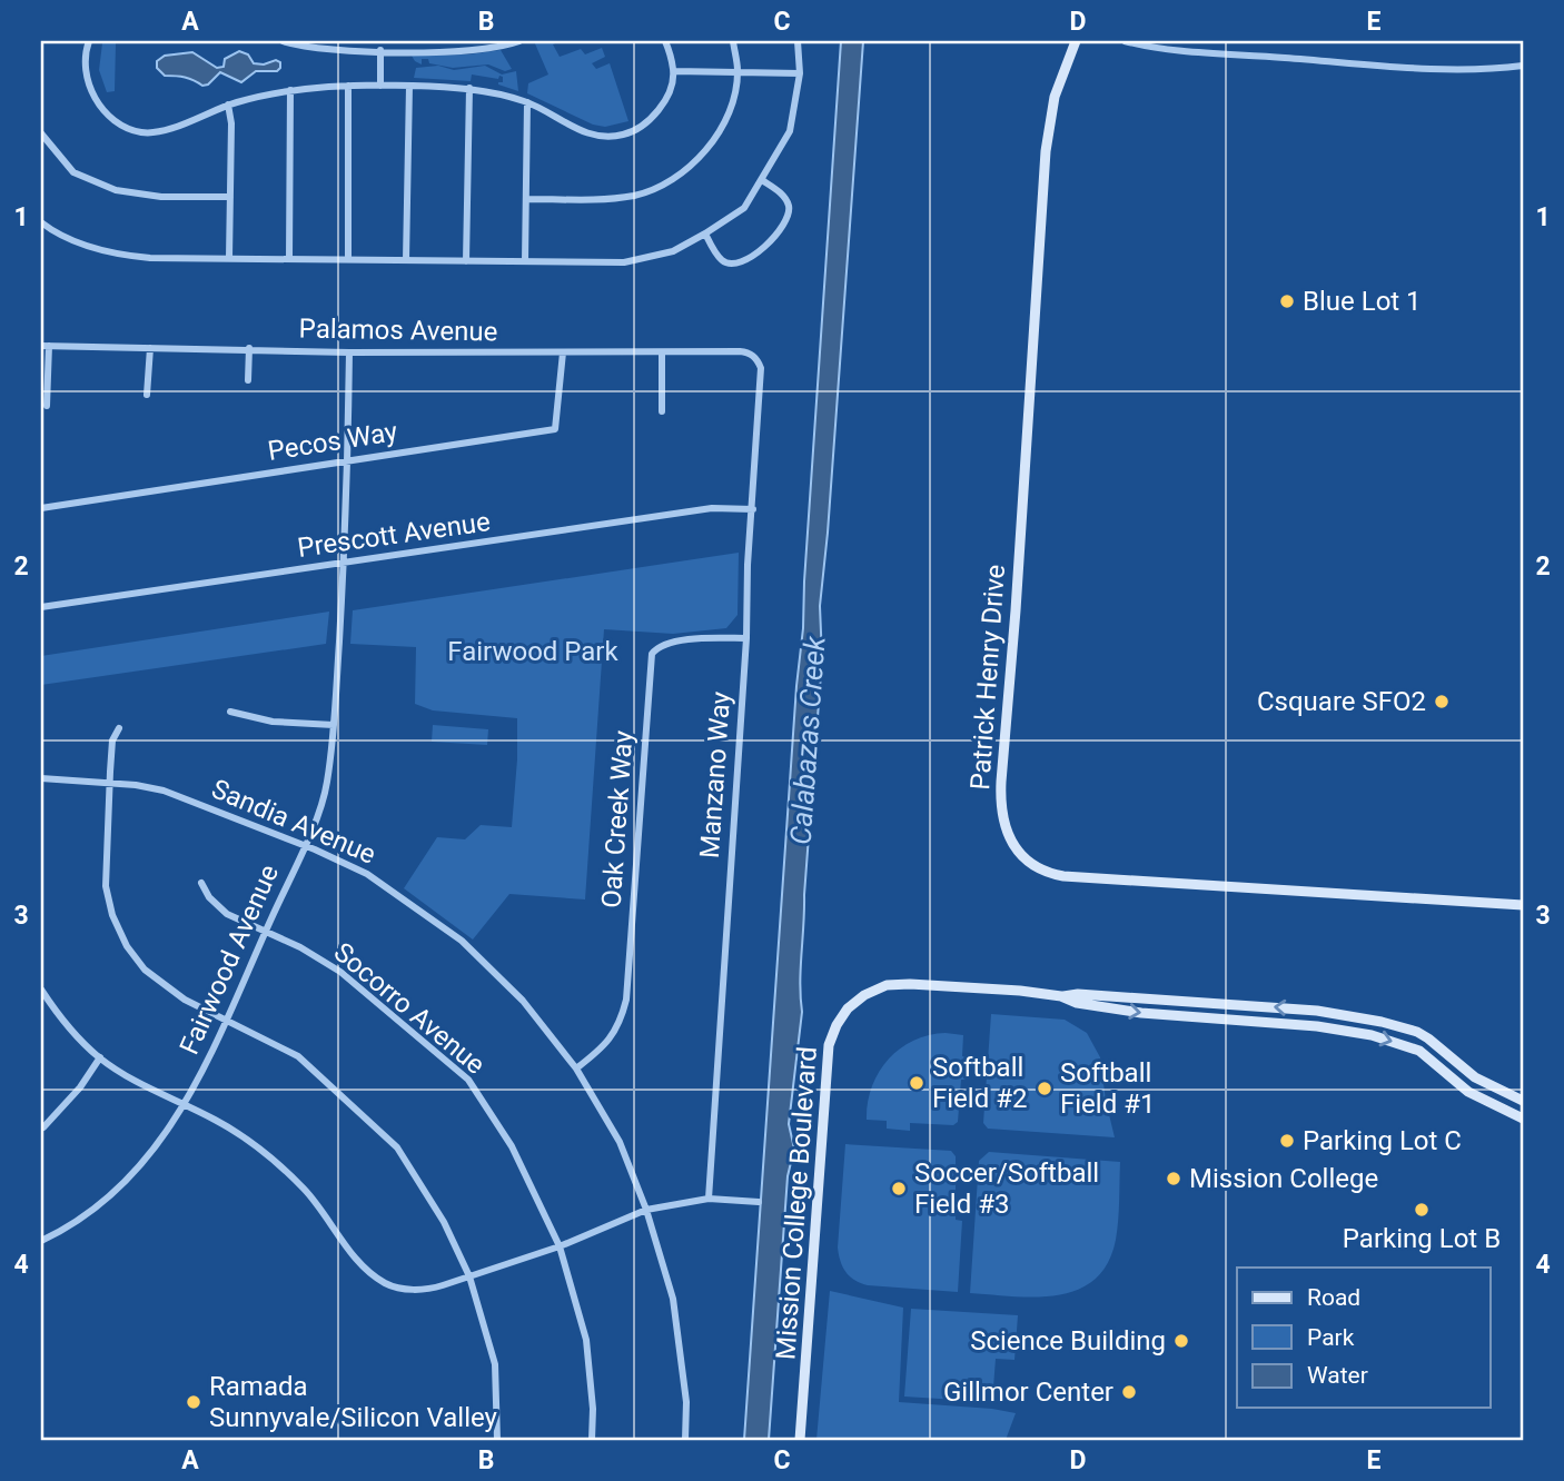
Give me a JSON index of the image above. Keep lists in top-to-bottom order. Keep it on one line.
{"streets":{"street":["Palamos Avenue","Pecos Way","Prescott Avenue","Patrick Henry Drive","Manzano Way","Oak Creek Way","Sandia Avenue","Fairwood Avenue","Socorro Avenue","Mission College Boulevard"]},"crossings":[["Palamos Avenue","Pecos Way"],["Palamos Avenue","Manzano Way"],["Palamos Avenue","Fairwood Avenue"],["Pecos Way","Fairwood Avenue"],["Prescott Avenue","Manzano Way"],["Prescott Avenue","Fairwood Avenue"],["Manzano Way","Oak Creek Way"],["Oak Creek Way","Sandia Avenue"],["Sandia Avenue","Fairwood Avenue"],["Fairwood Avenue","Socorro Avenue"]],"water":["Calabazas Creek"],"parks":["Fairwood Park"],"places":["Blue Lot 1","Csquare SFO2","Softball Field #2","Softball Field #1","Parking Lot C","Mission College","Soccer/Softball Field #3","Parking Lot B","Science Building","Gillmor Center","Ramada Sunnyvale/Silicon Valley"],"legend":["Road","Park","Water"],"grid":{"columns":["A","B","C","D","E"],"rows":["1","2","3","4"]}}
